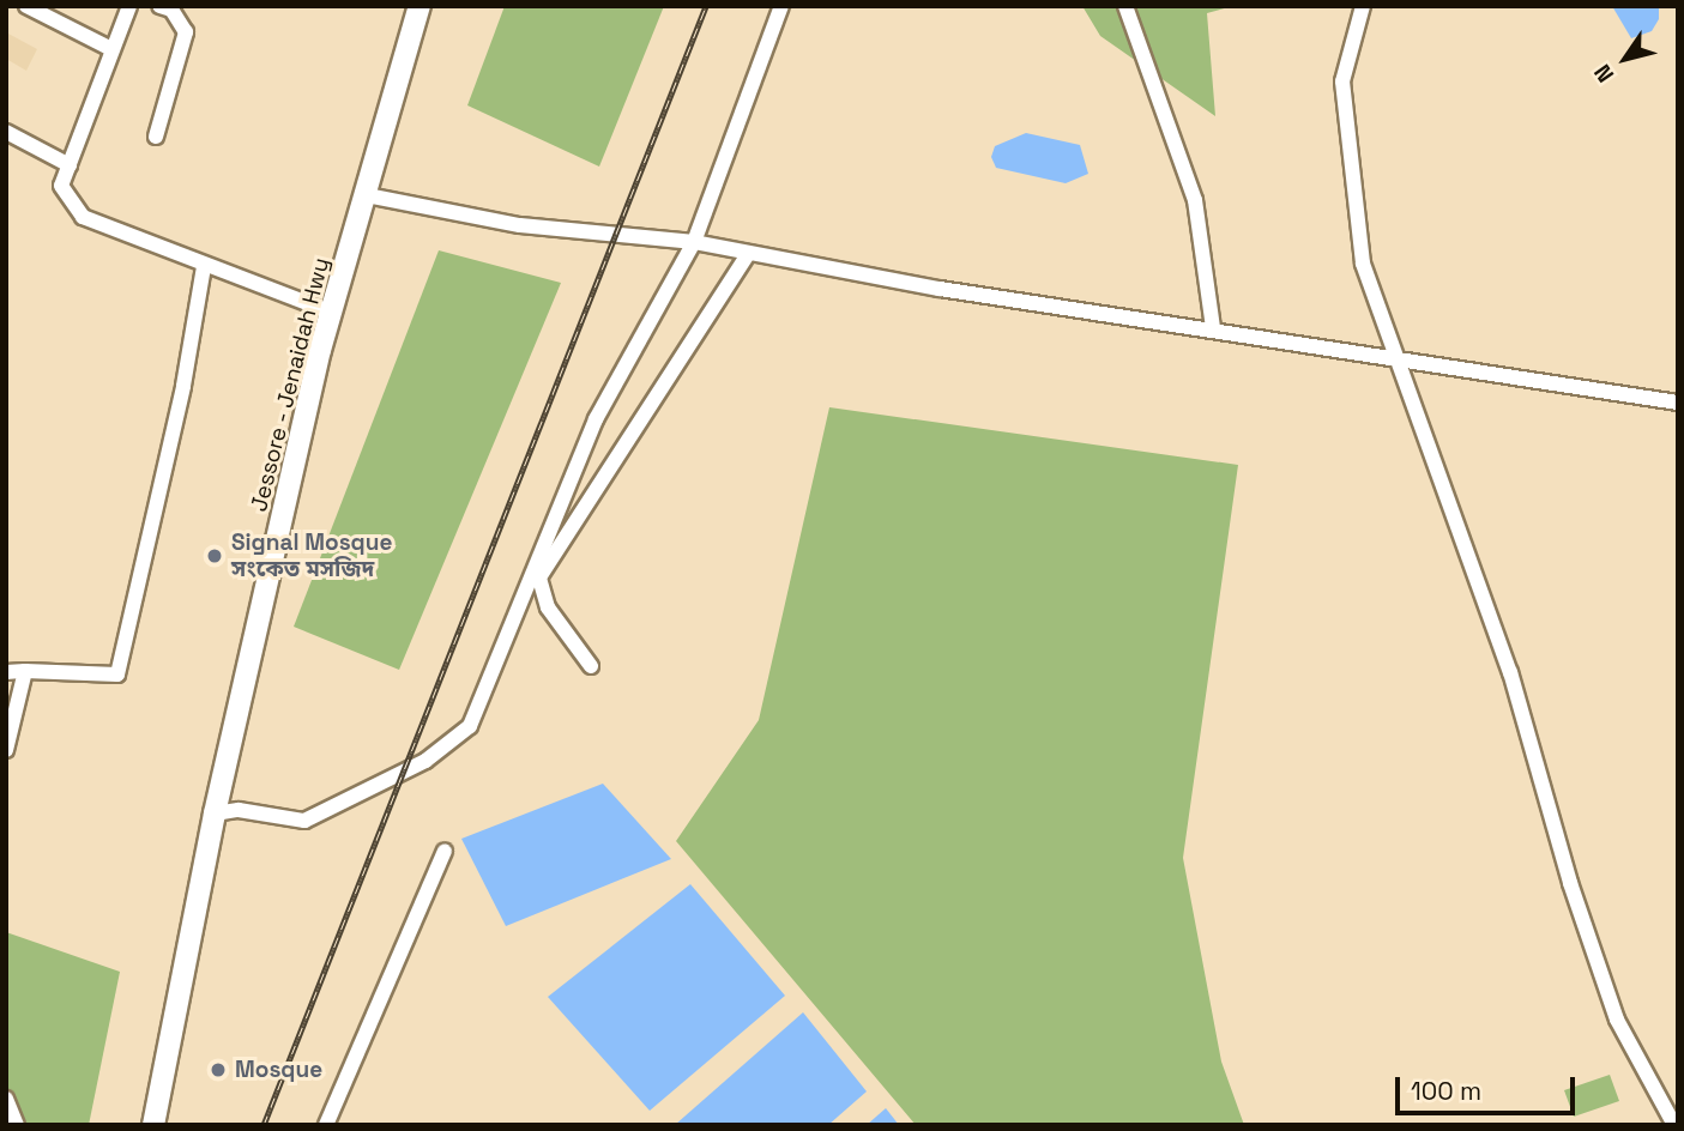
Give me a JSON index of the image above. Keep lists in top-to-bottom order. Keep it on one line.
{"streets":{"highway":["Jessore - Jenaidah Hwy"]},"places":["Signal Mosque সংকেত মসজিদ","Mosque"],"scale_bar":"100 m","north":"bottom left"}
